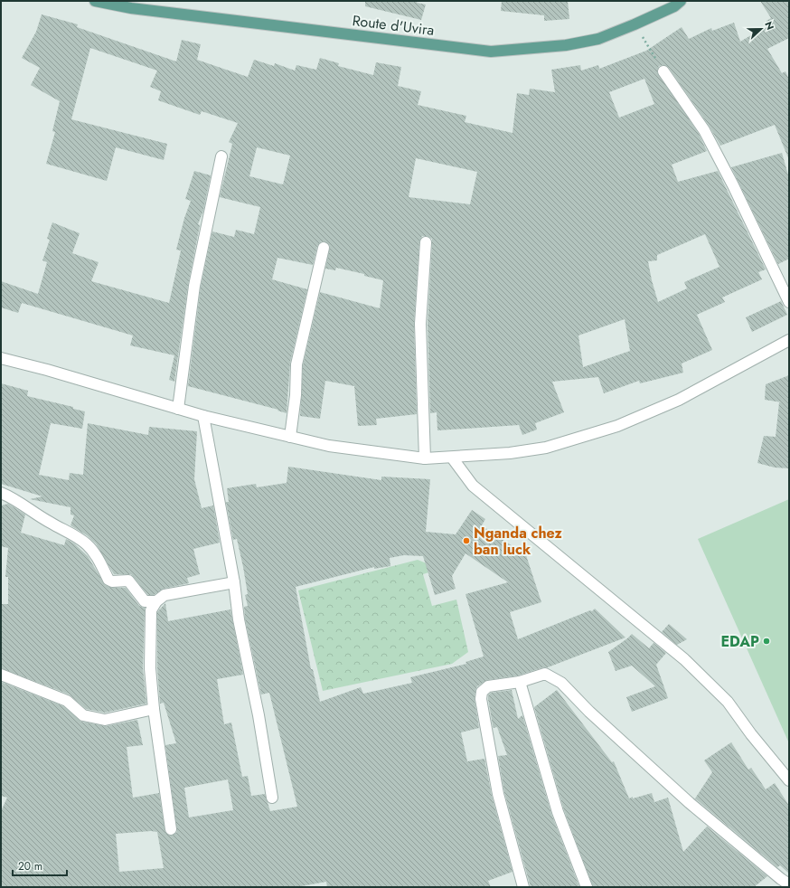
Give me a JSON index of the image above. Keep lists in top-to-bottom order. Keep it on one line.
{"streets":{"main road":["Route d'Uvira"]},"places":["Nganda chez ban luck","EDAP"],"scale_bar":"20 m","north":"right"}
